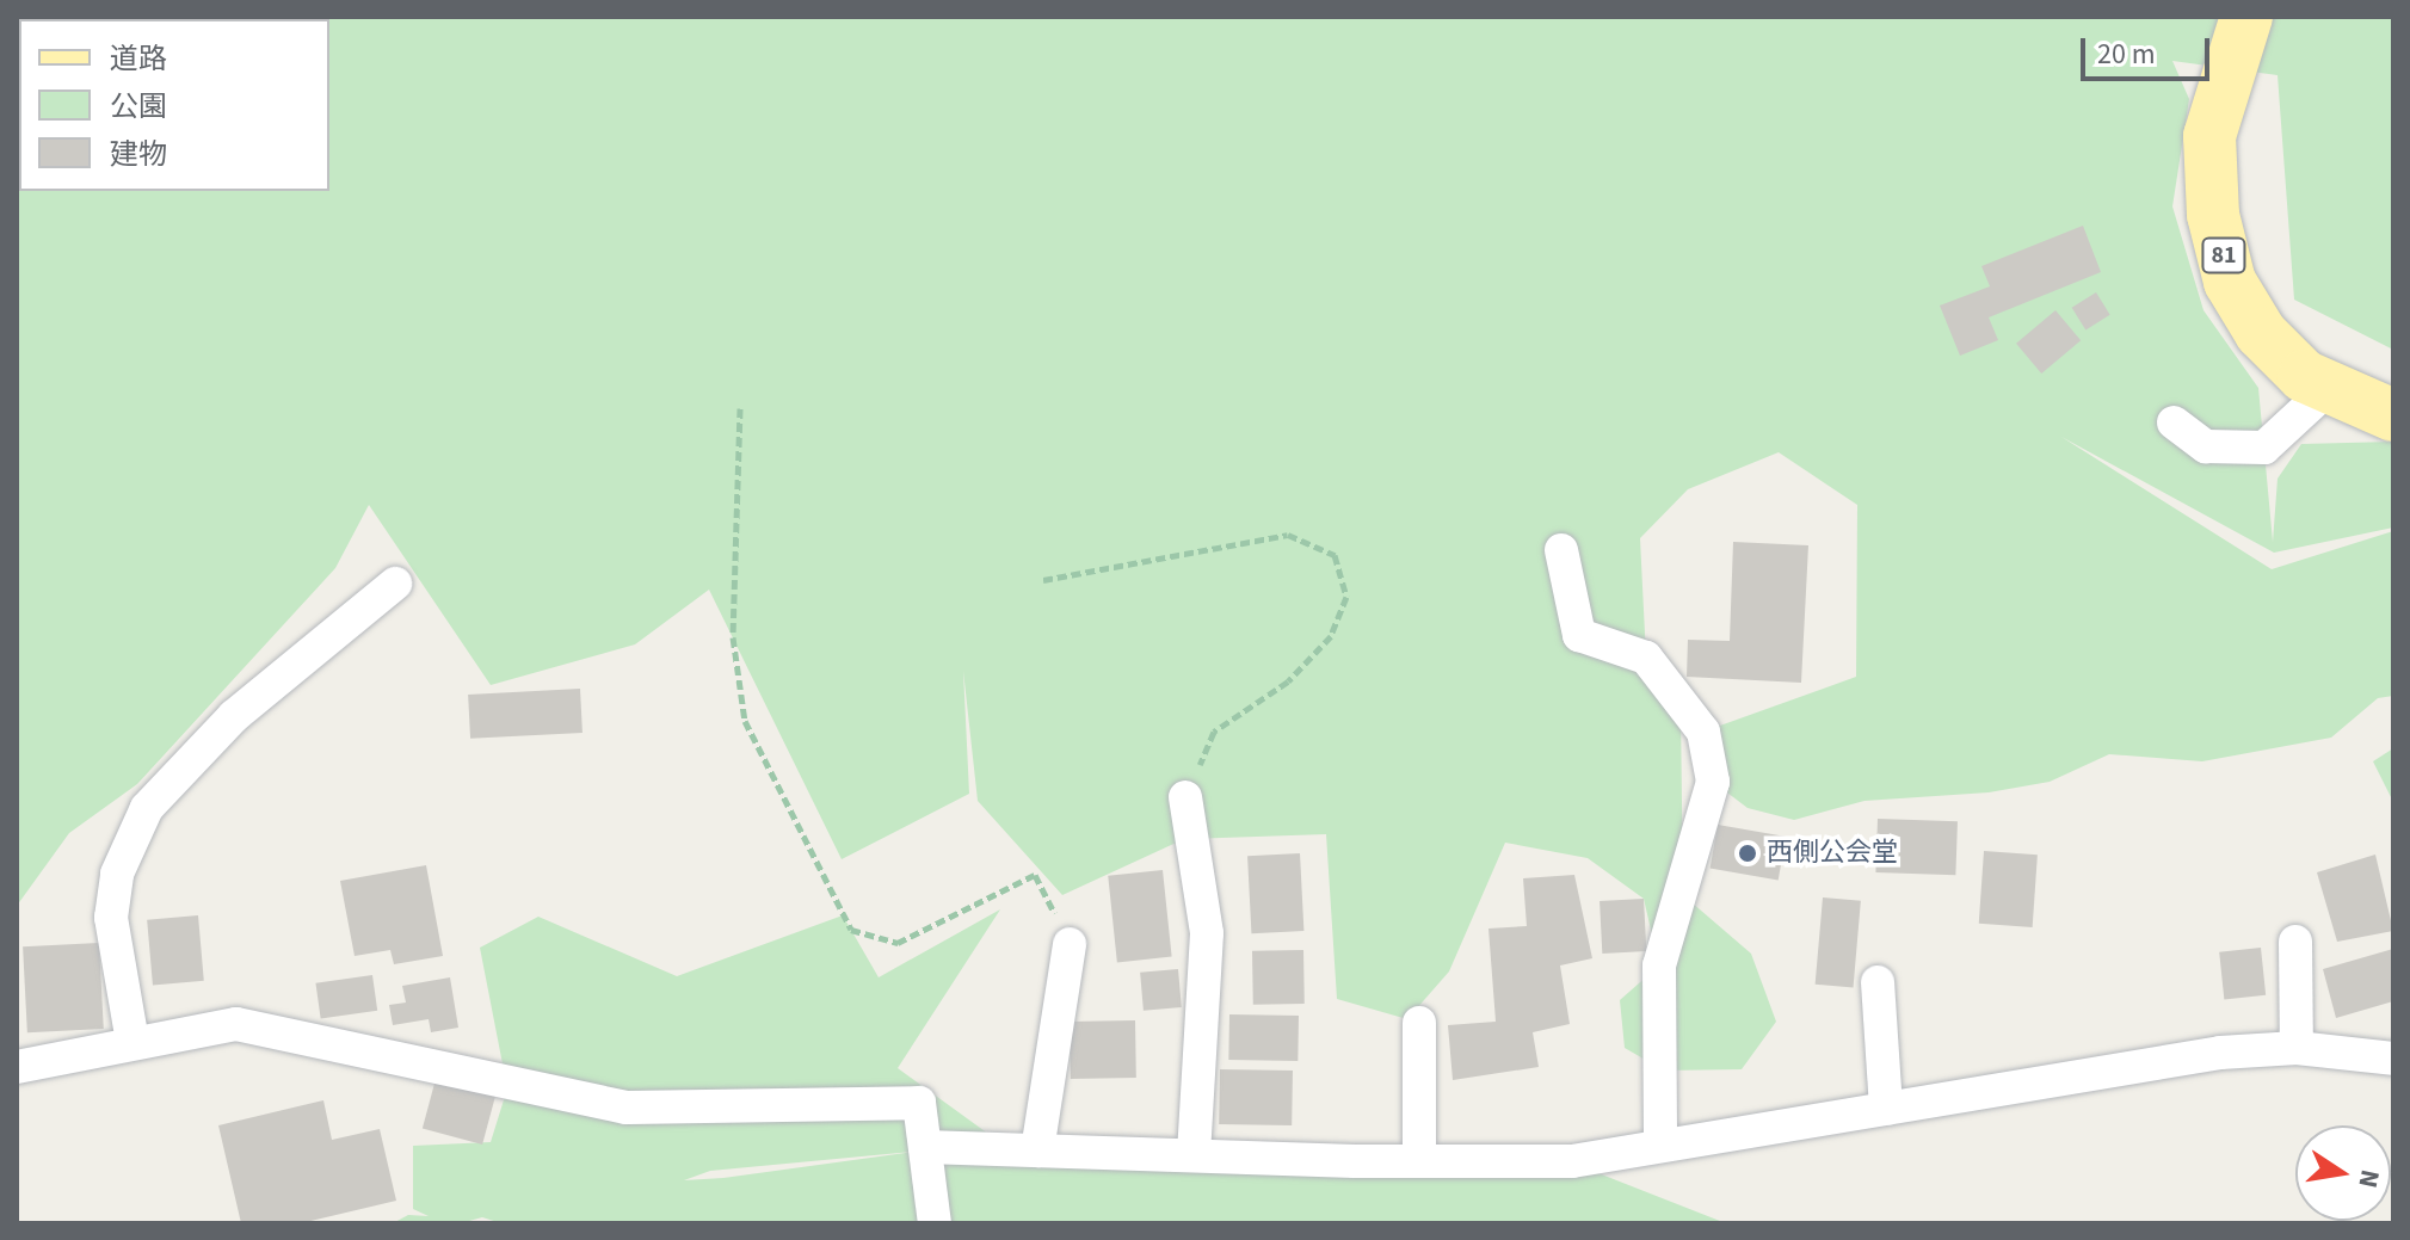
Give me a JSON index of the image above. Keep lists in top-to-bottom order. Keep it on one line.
{"streets":{"main road":["81"]},"places":["西側公会堂"],"legend":["道路","公園","建物"],"scale_bar":"20 m","north":"right"}
